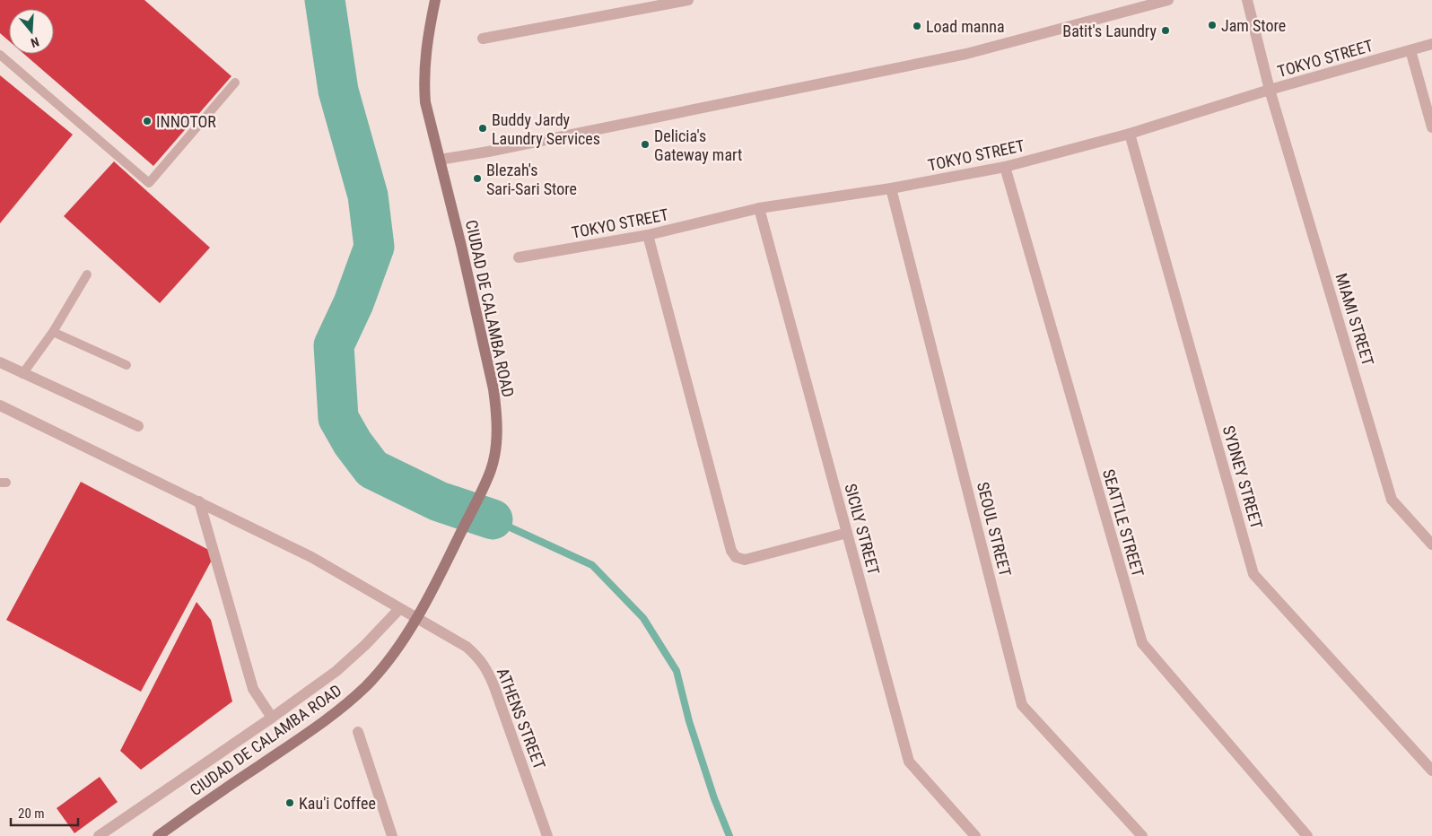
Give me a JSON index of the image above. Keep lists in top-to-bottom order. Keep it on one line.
{"streets":{"main road":["CIUDAD DE CALAMBA ROAD"],"street":["TOKYO STREET","MIAMI STREET","SYDNEY STREET","SEATTLE STREET","SICILY STREET","SEOUL STREET","ATHENS STREET"]},"crossings":[["TOKYO STREET","MIAMI STREET"],["TOKYO STREET","SYDNEY STREET"],["TOKYO STREET","SEATTLE STREET"],["TOKYO STREET","SICILY STREET"],["TOKYO STREET","SEOUL STREET"],["CIUDAD DE CALAMBA ROAD","ATHENS STREET"]],"places":["Jam Store","Load manna","Batit's Laundry","INNOTOR","Buddy Jardy Laundry Services","Delicia's Gateway mart","Blezah's Sari-Sari Store","Kau'i Coffee"],"scale_bar":"20 m","north":"bottom"}
